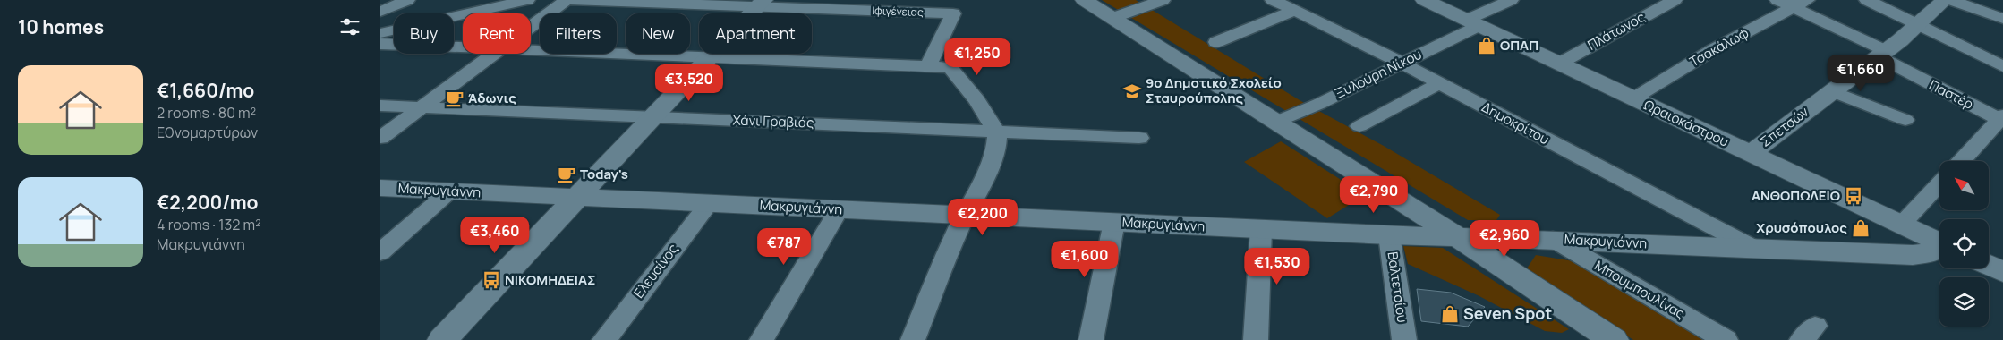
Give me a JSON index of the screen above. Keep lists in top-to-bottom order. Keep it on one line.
{"streets":{"main road":["Ωραιοκάστρου","Σπετσών","Μακρυγιάννη"],"street":["Ιφιγένειας","Πλάτωνος","Τσακάλωφ","Ξυλούρη Νίκου","Παστέρ","Χάνι Γραβιάς","Δημοκρίτου","Ελευσίνος","Βαλτετσίου","Μπουμπουλίνας"]},"crossings":[["Πλάτωνος","Ωραιοκάστρου"],["Τσακάλωφ","Παστέρ"],["Τσακάλωφ","Ωραιοκάστρου"],["Ξυλούρη Νίκου","Δημοκρίτου"],["Ξυλούρη Νίκου","Ωραιοκάστρου"],["Παστέρ","Σπετσών"],["Δημοκρίτου","Μακρυγιάννη"],["Ωραιοκάστρου","Σπετσών"],["Μακρυγιάννη","Ελευσίνος"],["Μακρυγιάννη","Βαλτετσίου"],["Μακρυγιάννη","Μπουμπουλίνας"]],"places":{"shop":["ΟΠΑΠ","Χρυσόπουλος","Seven Spot"],"school or university":["9ο Δημοτικό Σχολείο Σταυρούπολης"],"cafe":["Άδωνις","Today's"],"bus stop":["ΑΝΘΟΠΩΛΕΙΟ","ΝΙΚΟΜΗΔΕΙΑΣ"]},"north":"top left","page":{"heading":"10 homes","chip":["Buy","Rent","Filters","New","Apartment"],"price":["€1,250","€1,660","€3,520","€2,790","€2,200","€3,460","€2,960","€787","€1,600","€1,530"],"list":[{"name":"€1,660/mo","note":"2 rooms · 80 m² · Εθνομαρτύρων"},{"name":"€2,200/mo","note":"4 rooms · 132 m² · Μακρυγιάννη"}]}}
